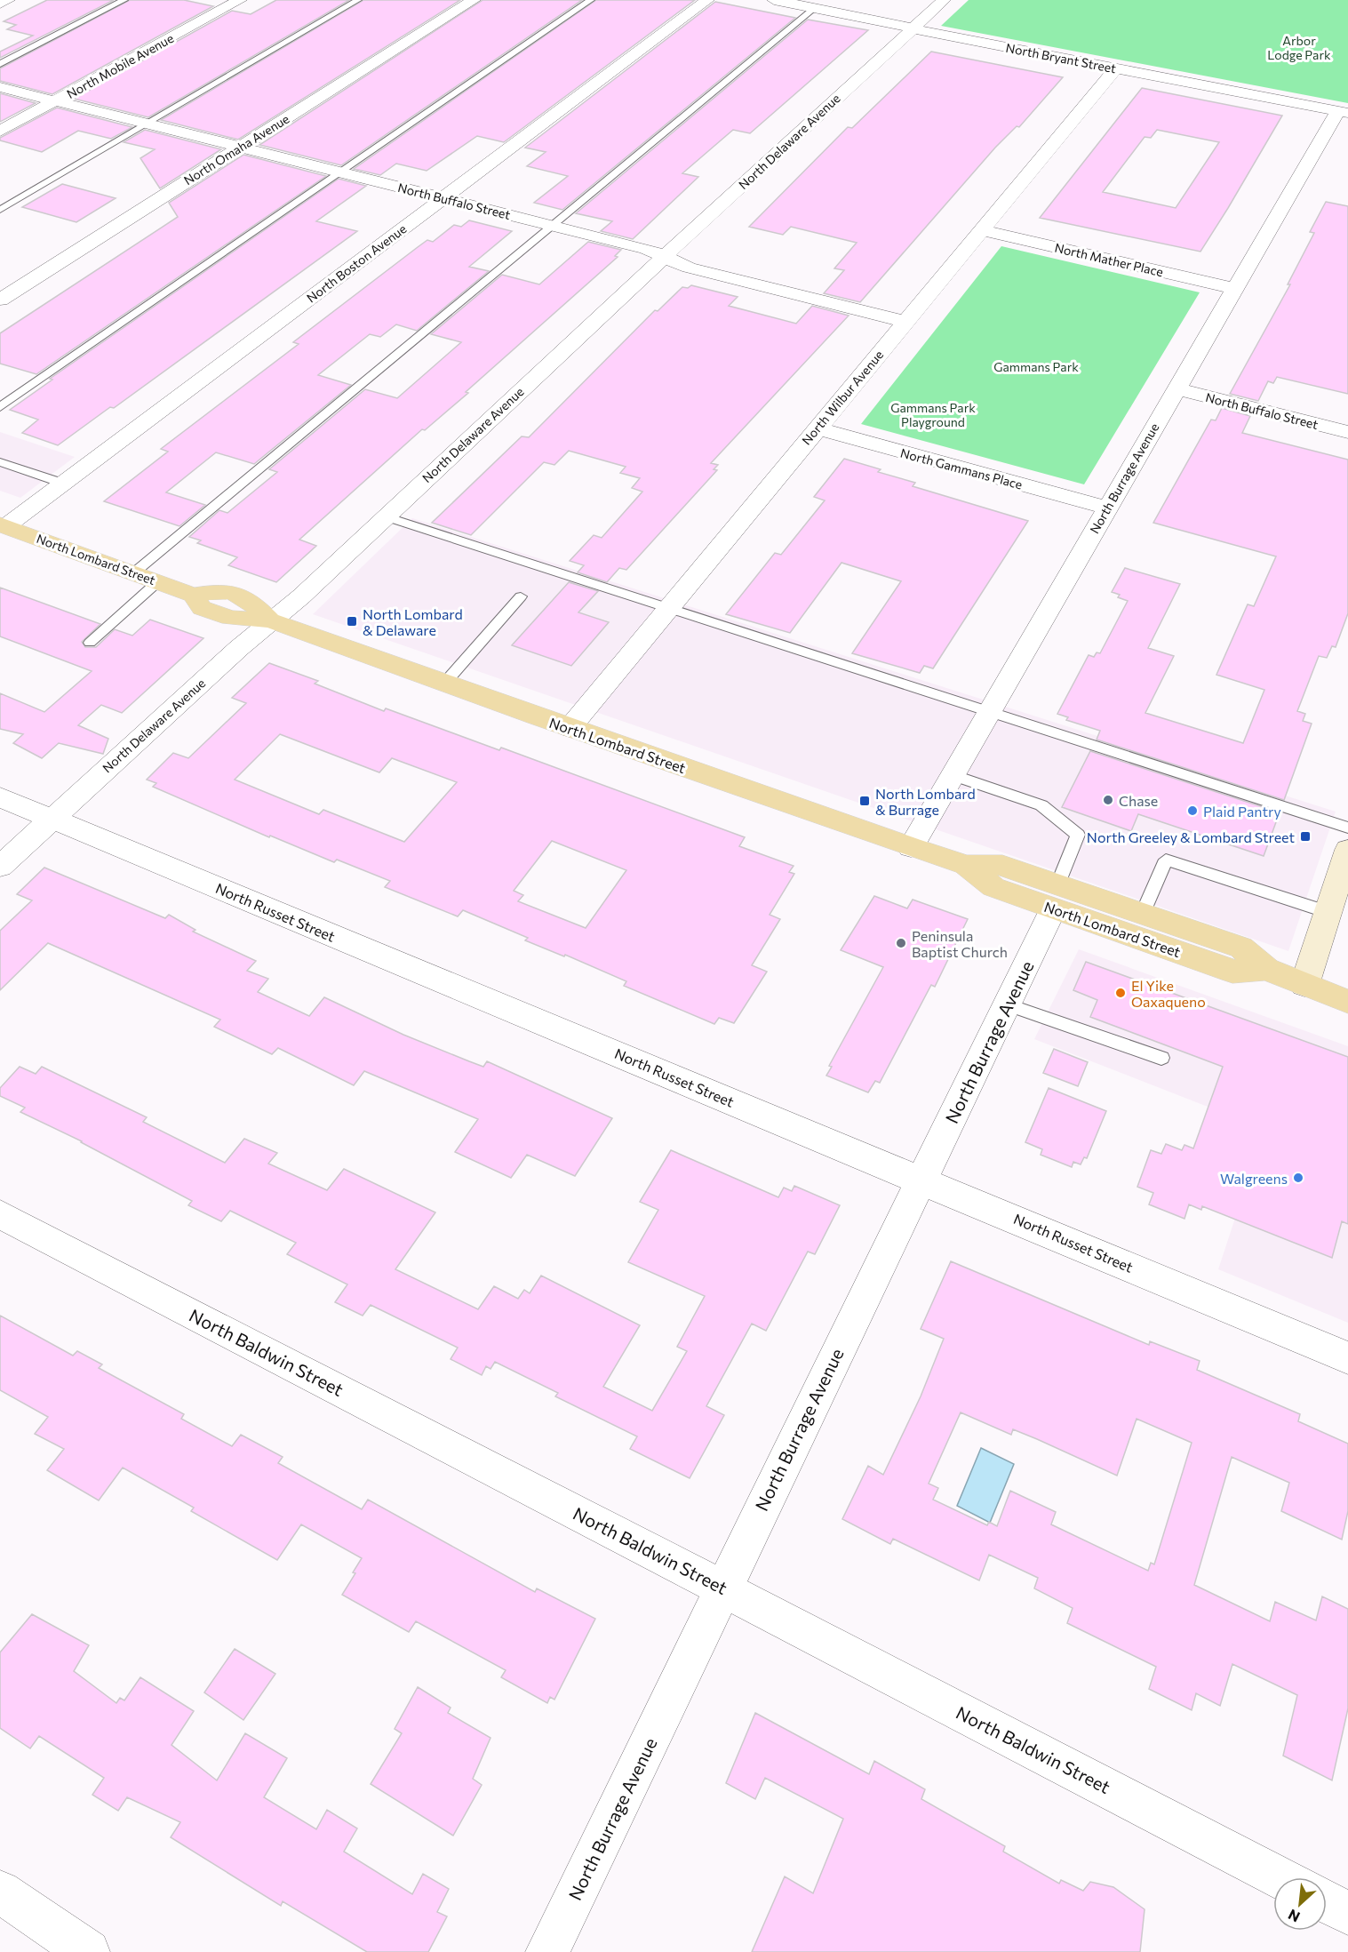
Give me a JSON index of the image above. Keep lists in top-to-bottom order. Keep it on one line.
{"streets":{"main road":["North Lombard Street"],"street":["North Bryant Street","North Mobile Avenue","North Delaware Avenue","North Omaha Avenue","North Buffalo Street","North Mather Place","North Boston Avenue","North Wilbur Avenue","North Gammans Place","North Burrage Avenue","North Russet Street","North Baldwin Street"]},"crossings":[["North Bryant Street","North Delaware Avenue"],["North Bryant Street","North Wilbur Avenue"],["North Bryant Street","North Burrage Avenue"],["North Mobile Avenue","North Buffalo Street"],["North Delaware Avenue","North Buffalo Street"],["North Delaware Avenue","North Lombard Street"],["North Delaware Avenue","North Russet Street"],["North Omaha Avenue","North Buffalo Street"],["North Buffalo Street","North Boston Avenue"],["North Buffalo Street","North Wilbur Avenue"],["North Buffalo Street","North Burrage Avenue"],["North Mather Place","North Wilbur Avenue"],["North Mather Place","North Burrage Avenue"],["North Boston Avenue","North Lombard Street"],["North Wilbur Avenue","North Gammans Place"],["North Wilbur Avenue","North Lombard Street"],["North Gammans Place","North Burrage Avenue"],["North Burrage Avenue","North Lombard Street"],["North Burrage Avenue","North Russet Street"],["North Burrage Avenue","North Baldwin Street"]],"parks":["Arbor Lodge Park","Gammans Park","Gammans Park Playground"],"places":{"transit":["North Lombard & Delaware","North Lombard & Burrage","North Greeley & Lombard Street"],"other":["Chase","Plaid Pantry","Peninsula Baptist Church","El Yike Oaxaqueno","Walgreens"]},"north":"bottom left"}
